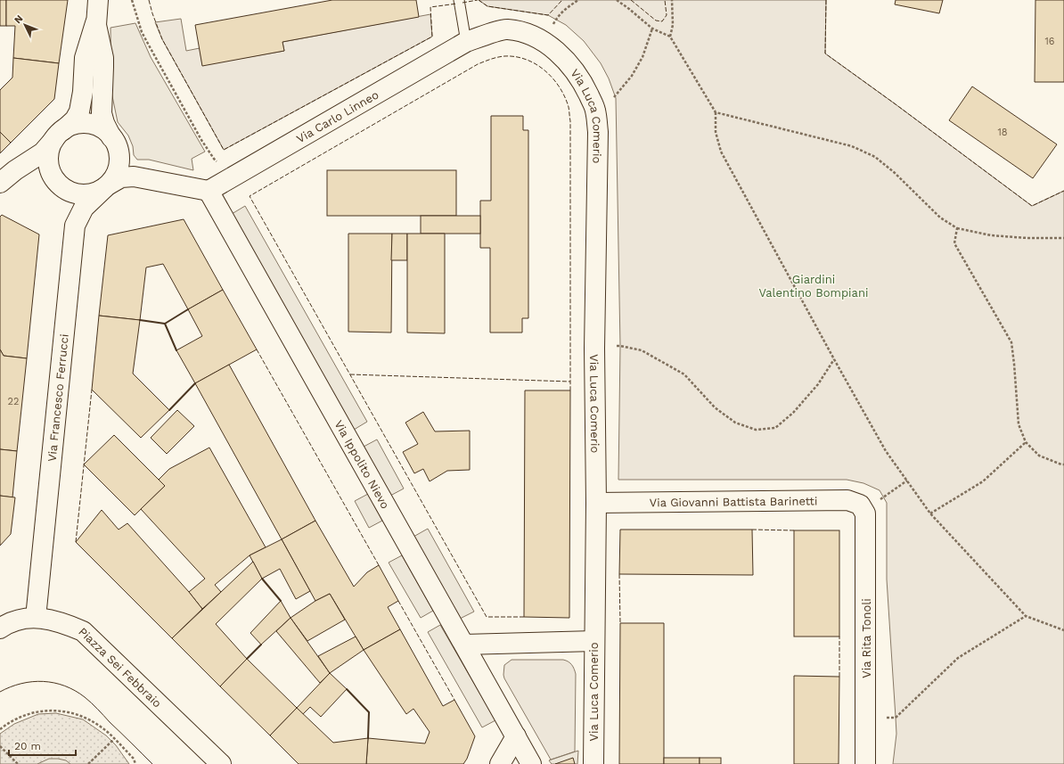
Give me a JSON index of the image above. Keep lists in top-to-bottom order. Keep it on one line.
{"streets":{"street":["Via Carlo Linneo","Via Luca Comerio","Via Francesco Ferrucci","Via Ippolito Nievo","Via Giovanni Battista Barinetti","Via Rita Tonoli","Piazza Sei Febbraio"]},"crossings":[["Via Carlo Linneo","Via Luca Comerio"],["Via Carlo Linneo","Via Francesco Ferrucci"],["Via Carlo Linneo","Via Ippolito Nievo"],["Via Luca Comerio","Via Giovanni Battista Barinetti"],["Via Francesco Ferrucci","Via Ippolito Nievo"],["Via Francesco Ferrucci","Piazza Sei Febbraio"],["Via Giovanni Battista Barinetti","Via Rita Tonoli"]],"parks":["Giardini Valentino Bompiani"],"house_numbers":["16","18","22"],"scale_bar":"20 m","north":"top left"}
